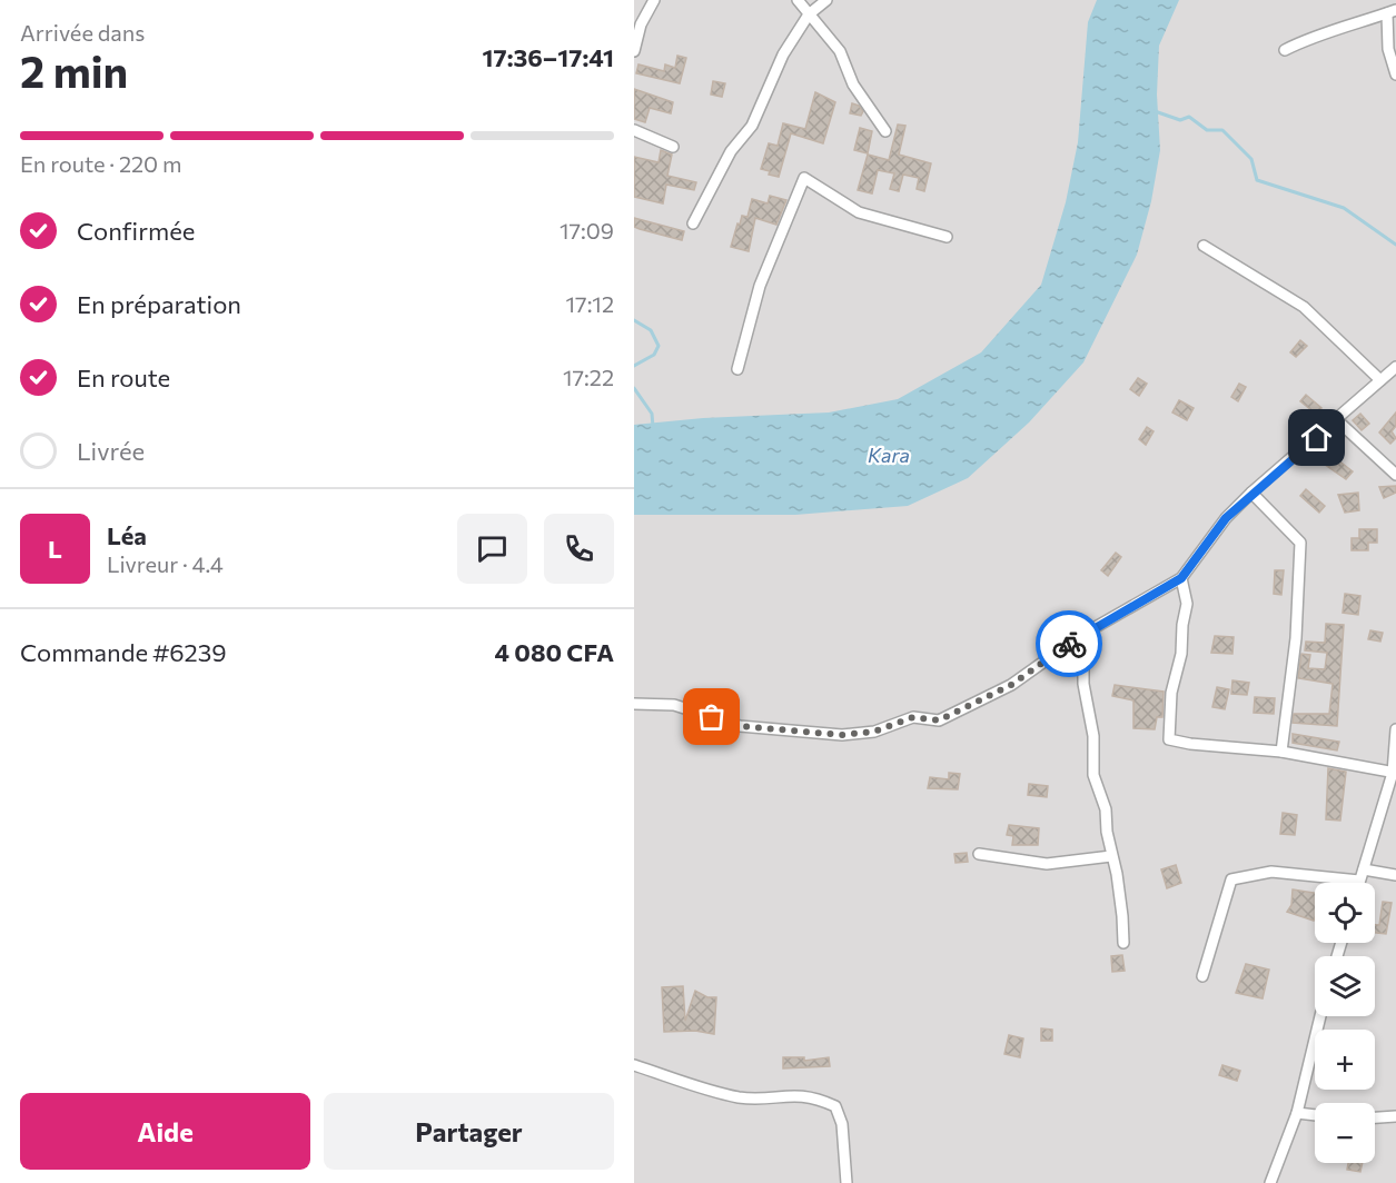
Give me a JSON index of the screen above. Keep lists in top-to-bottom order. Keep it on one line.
{"water":["Kara"],"page":{"heading":["2 min","Arrivée dans","17:36–17:41"],"panel":["Léa","Livreur · 4.4","Commande #6239","4 080 CFA"],"bar":"En route · 220 m","list":[["Confirmée","17:09"],["En préparation","17:12"],["En route","17:22"],"Livrée"],"round":"L","map_buttons":["+","−"],"buttons":["Aide","Partager"]}}
